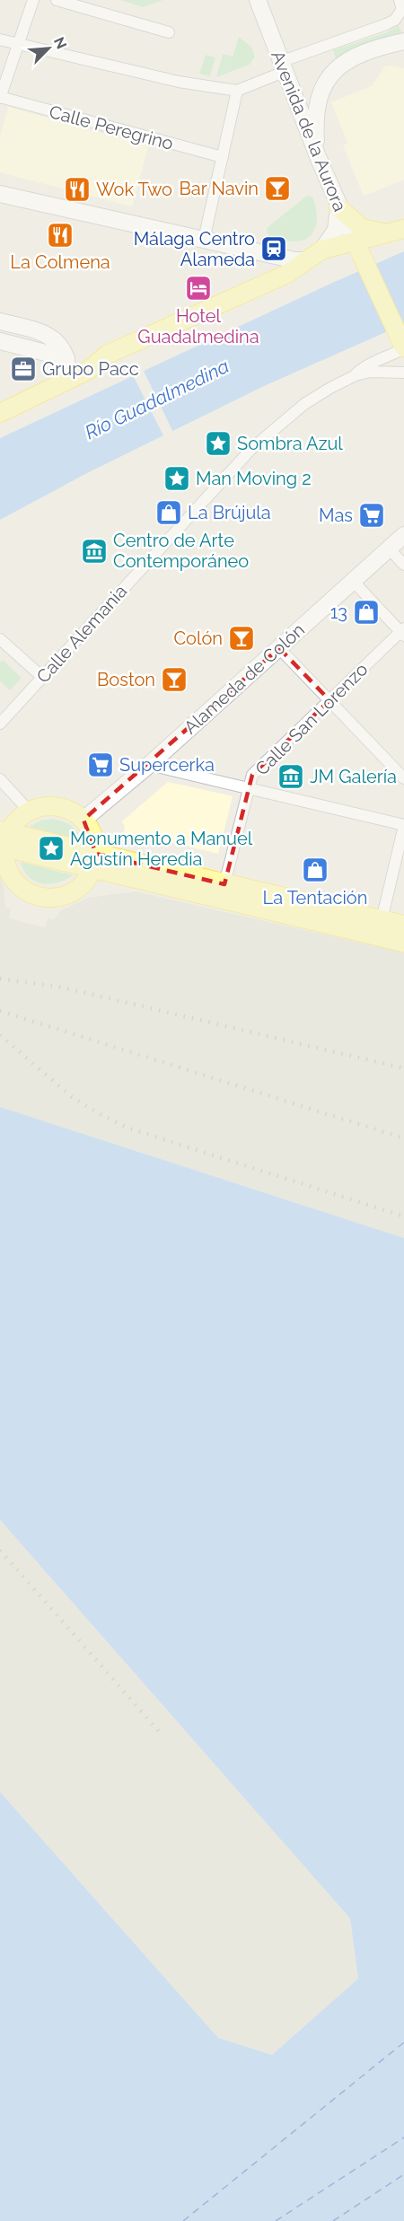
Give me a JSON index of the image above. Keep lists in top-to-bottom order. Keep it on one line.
{"streets":{"main road":["Avenida de la Aurora","Alameda de Colón"],"street":["Calle Peregrino","Calle Alemania","Calle San Lorenzo"]},"crossings":[["Avenida de la Aurora","Calle Alemania"]],"water":["Río Guadalmedina"],"places":{"bar":["Bar Navin","Colón","Boston"],"restaurant":["Wok Two","La Colmena"],"station":["Málaga Centro Alameda"],"hotel":["Hotel Guadalmedina"],"office":["Grupo Pacc"],"place":["Sombra Azul","Man Moving 2","Monumento a Manuel Agustín Heredia"],"shop":["La Brújula","13","La Tentación"],"supermarket":["Mas","Supercerka"],"museum":["Centro de Arte Contemporáneo","JM Galería"]},"north":"top right"}
